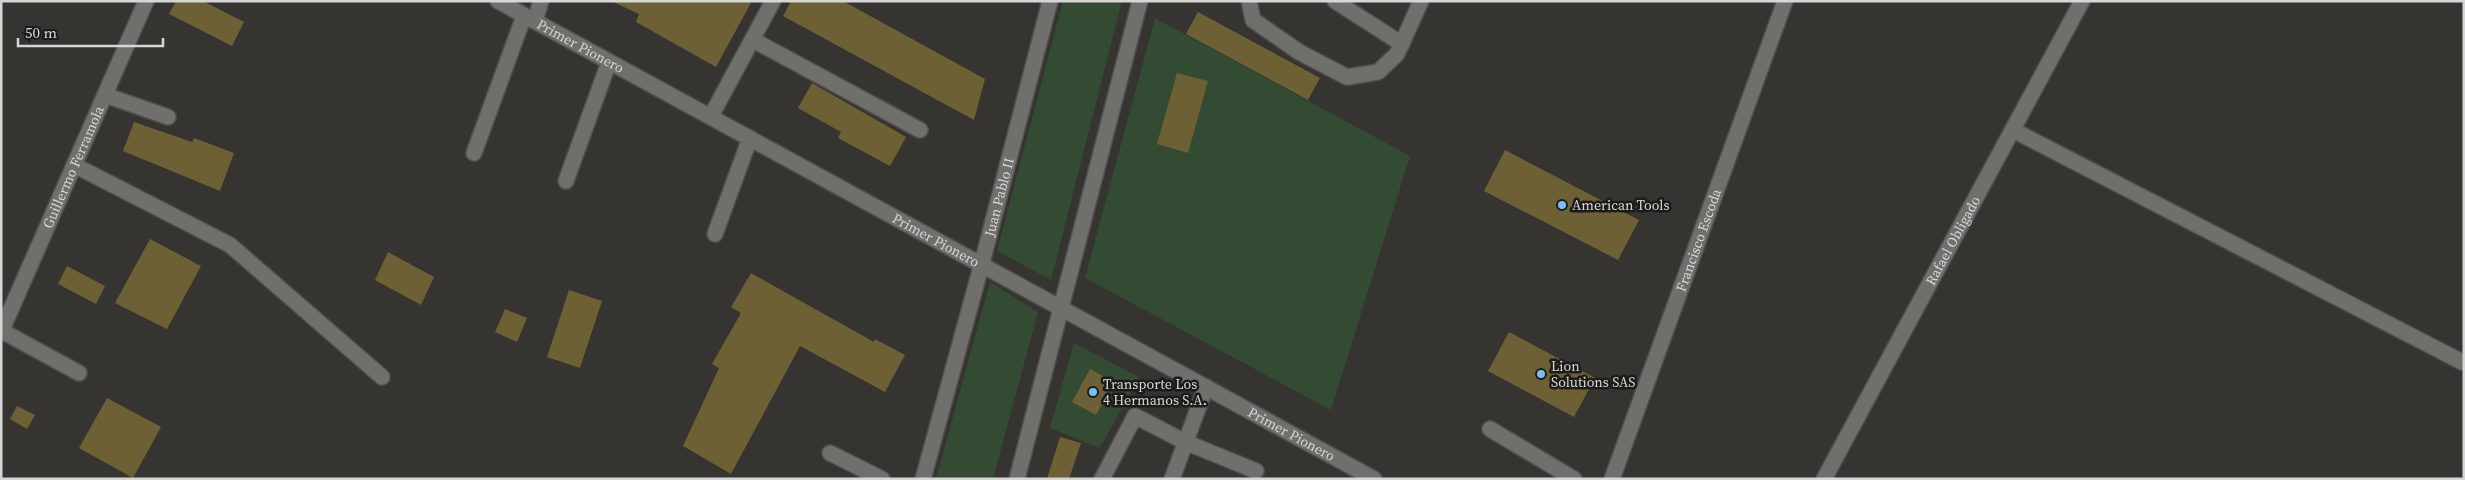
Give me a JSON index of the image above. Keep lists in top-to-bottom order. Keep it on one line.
{"streets":{"street":["Primer Pionero","Guillermo Ferramola","Juan Pablo II","Francisco Escoda","Rafael Obligado"]},"crossings":[["Primer Pionero","Juan Pablo II"]],"places":["American Tools","Lion Solutions SAS","Transporte Los 4 Hermanos S.A."],"scale_bar":"50 m"}
